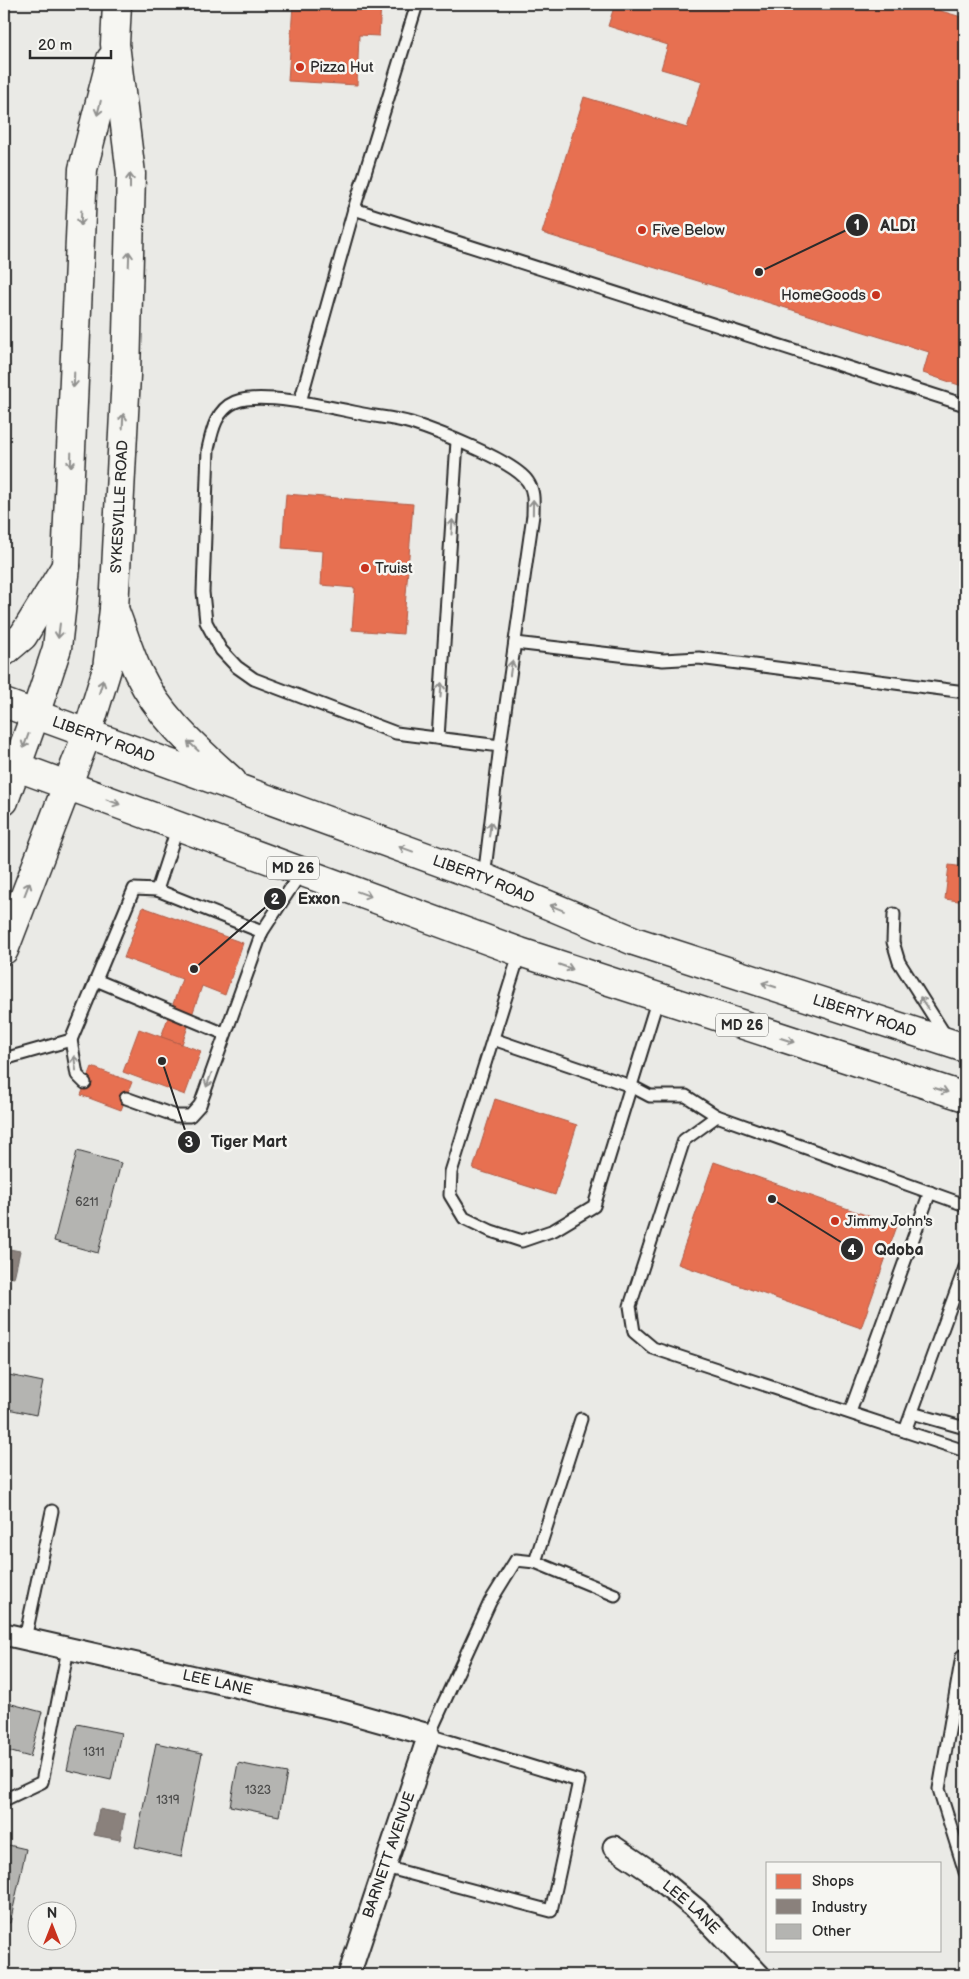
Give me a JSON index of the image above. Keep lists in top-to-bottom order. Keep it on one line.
{"streets":{"main road":["SYKESVILLE ROAD","LIBERTY ROAD","MD 26"],"street":["LEE LANE","BARNETT AVENUE"]},"crossings":[["SYKESVILLE ROAD","LIBERTY ROAD"],["SYKESVILLE ROAD","MD 26"],["LEE LANE","BARNETT AVENUE"]],"places":["Pizza Hut","Five Below","ALDI","HomeGoods","Truist","Exxon","Tiger Mart","Qdoba","Jimmy John's"],"house_numbers":["6211","1311","1323","1319"],"legend":["Shops","Industry","Other"],"scale_bar":"20 m","north":"top"}
